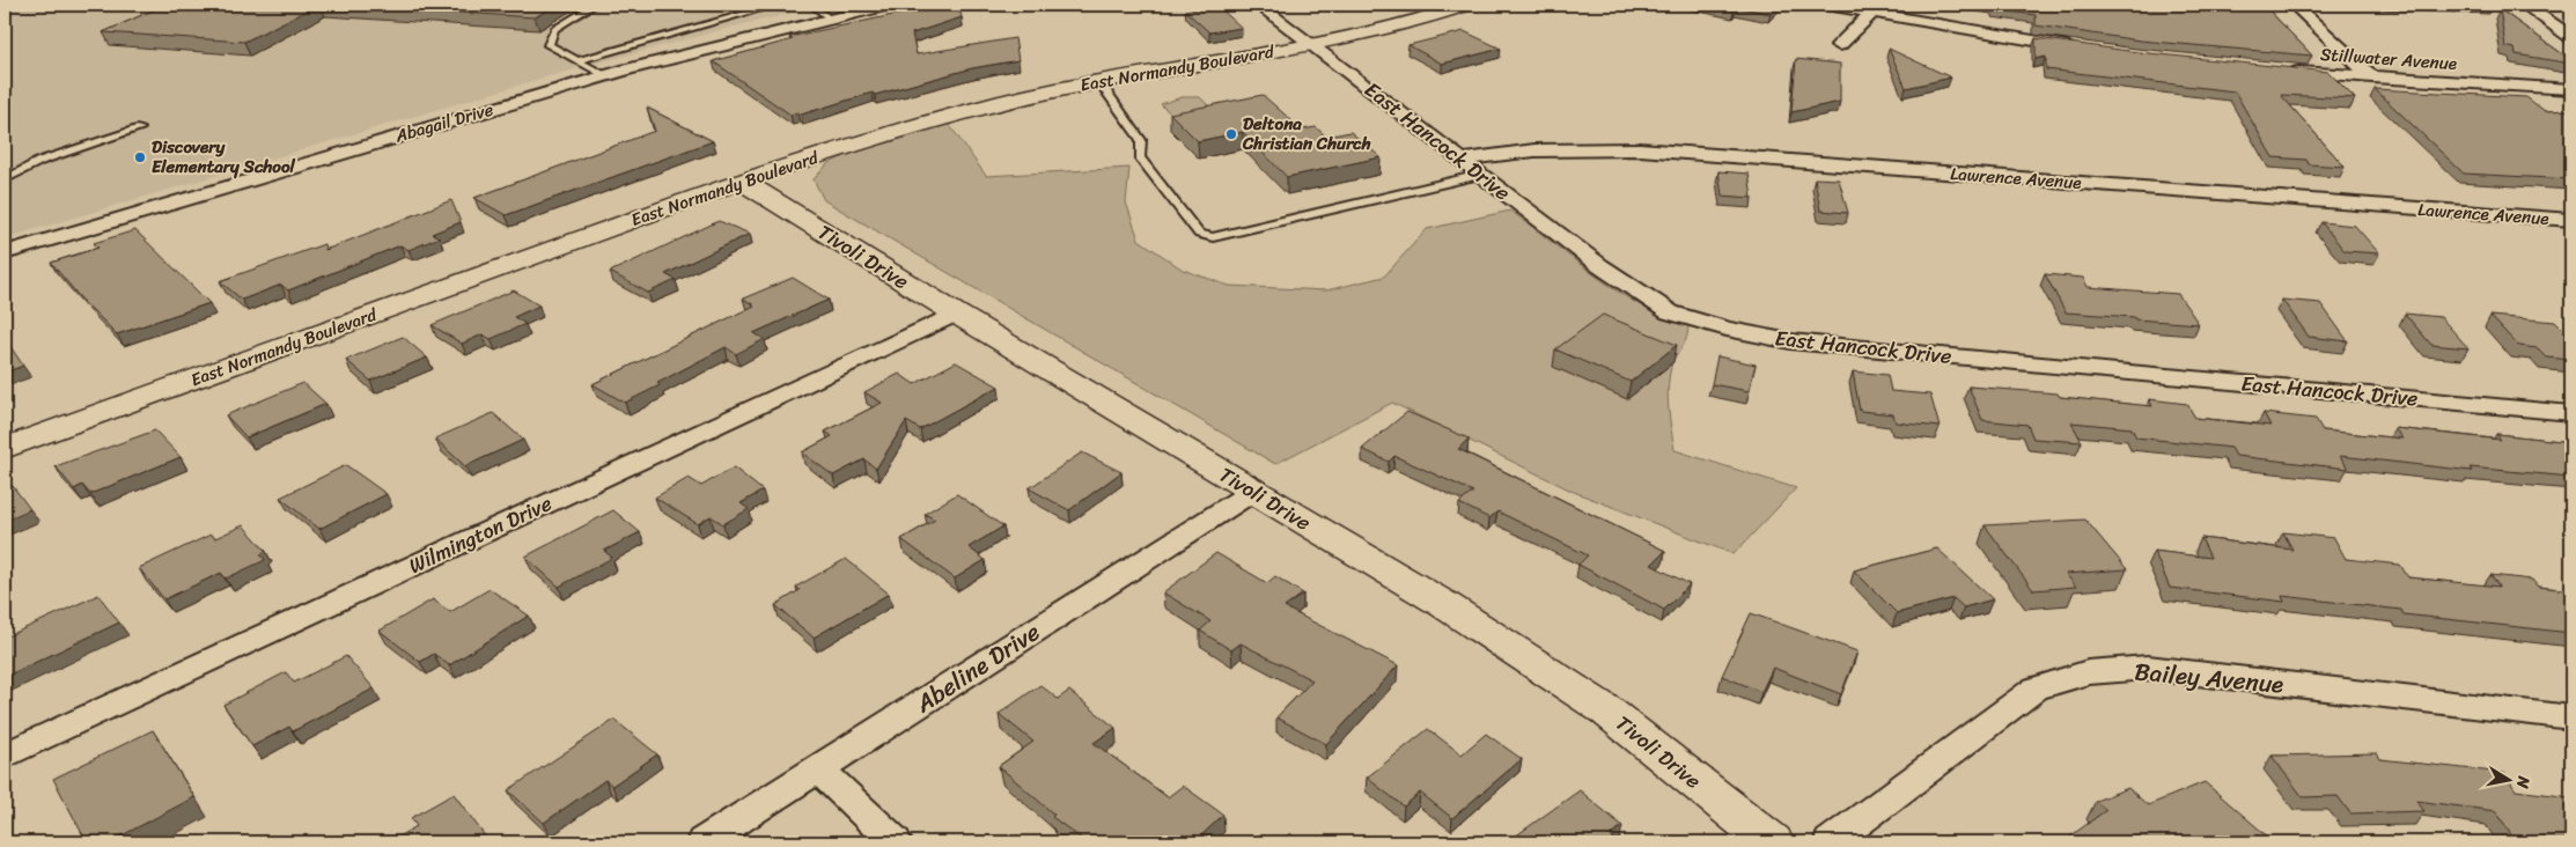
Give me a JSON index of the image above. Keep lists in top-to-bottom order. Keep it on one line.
{"streets":{"street":["Stillwater Avenue","East Normandy Boulevard","Abagail Drive","East Hancock Drive","Lawrence Avenue","Tivoli Drive","Wilmington Drive","Abeline Drive","Bailey Avenue"]},"crossings":[["East Normandy Boulevard","East Hancock Drive"],["East Normandy Boulevard","Tivoli Drive"],["East Hancock Drive","Lawrence Avenue"],["Tivoli Drive","Wilmington Drive"],["Tivoli Drive","Abeline Drive"]],"places":["Deltona Christian Church","Discovery Elementary School"],"north":"right"}
